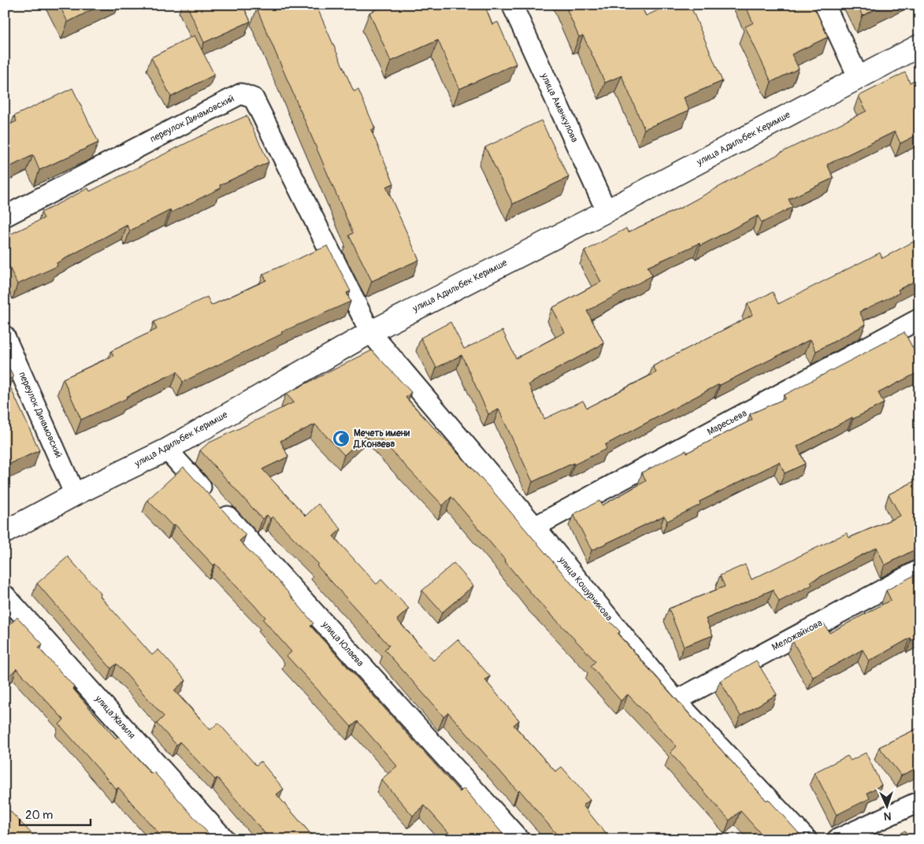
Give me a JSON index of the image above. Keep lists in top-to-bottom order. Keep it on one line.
{"streets":{"street":["улица Аманкулова","переулок Динамовский","улица Адильбек Керимше","Маресьева","улица Кошурникова","Меложайкова","улица Юлаева","улица Жалиля"]},"crossings":[["улица Аманкулова","улица Адильбек Керимше"],["переулок Динамовский","улица Адильбек Керимше"],["переулок Динамовский","улица Кошурникова"],["улица Адильбек Керимше","улица Кошурникова"],["улица Адильбек Керимше","улица Юлаева"],["Маресьева","улица Кошурникова"],["улица Кошурникова","Меложайкова"]],"places":{"mosque":["Мечеть имени Д.Конаева"]},"scale_bar":"20 m","north":"bottom"}
